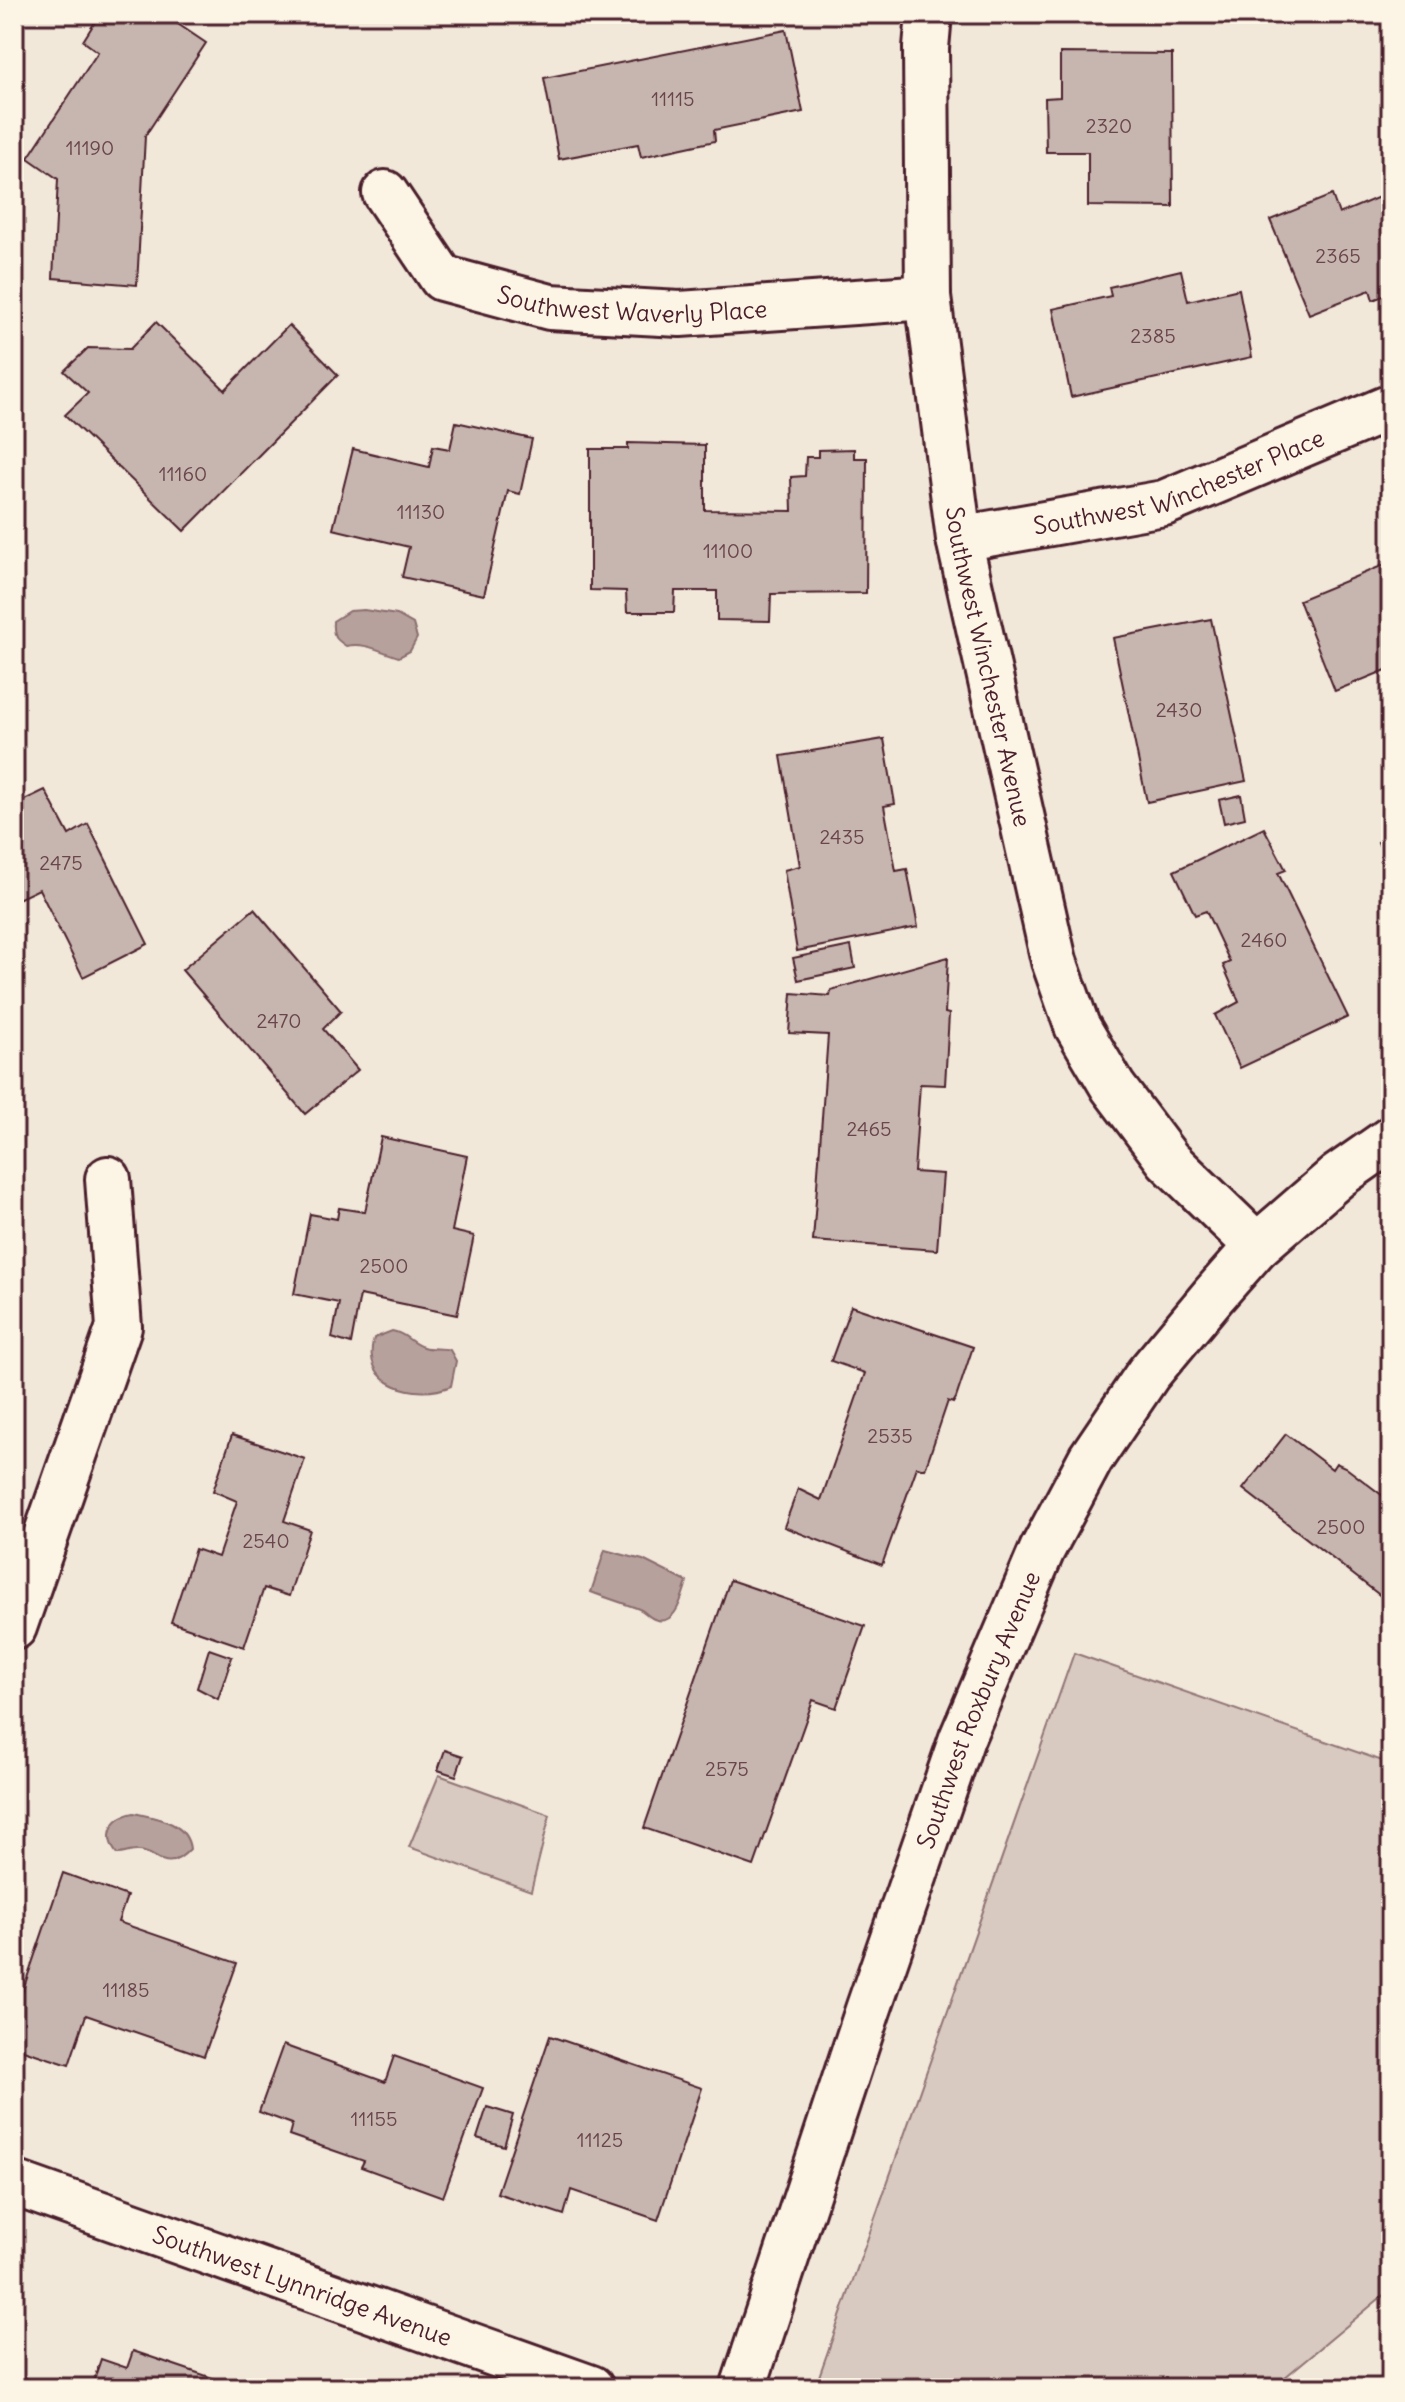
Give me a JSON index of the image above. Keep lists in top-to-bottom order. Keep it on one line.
{"streets":{"street":["Southwest Waverly Place","Southwest Winchester Place","Southwest Winchester Avenue","Southwest Roxbury Avenue","Southwest Lynnridge Avenue"]},"crossings":[["Southwest Waverly Place","Southwest Winchester Avenue"],["Southwest Winchester Place","Southwest Winchester Avenue"],["Southwest Winchester Avenue","Southwest Roxbury Avenue"]],"house_numbers":["11115","2320","11190","2365","2385","11160","11130","11100","2430","2435","2475","2460","2470","2465","2500","2535","2500","2540","2575","11185","11155","11125"]}
